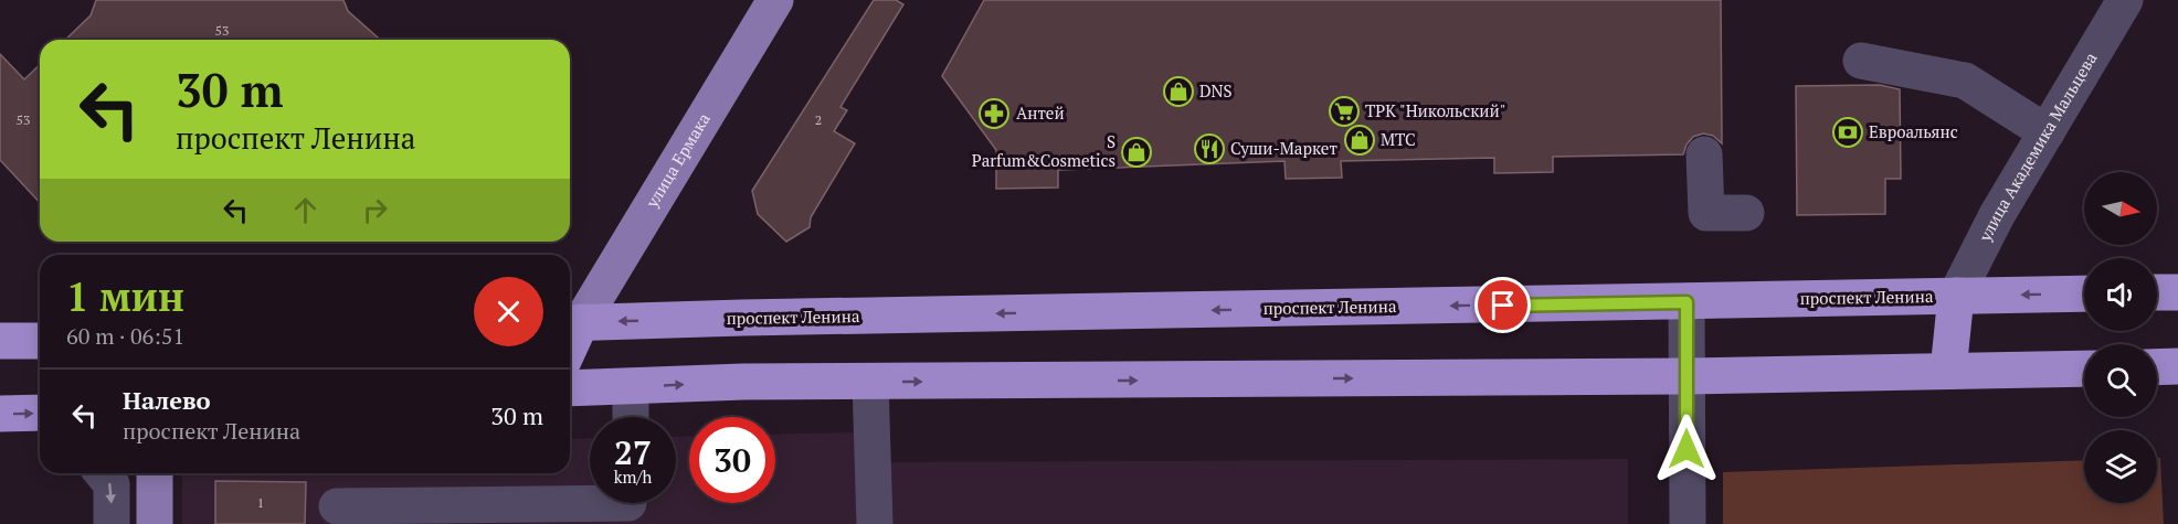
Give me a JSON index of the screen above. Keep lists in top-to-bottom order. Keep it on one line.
{"streets":{"highway":["проспект Ленина"],"main road":["улица Ермака"],"street":["улица Академика Мальцева"]},"crossings":[["улица Академика Мальцева","проспект Ленина"],["улица Ермака","проспект Ленина"]],"places":{"shop":["DNS","МТС","S Parfum&Cosmetics"],"supermarket":["ТРК \"Никольский\""],"pharmacy":["Антей"],"bank":["Евроальянс"],"restaurant":["Суши-Маркет"]},"house_numbers":["53","53","2","1"],"north":"right","page":{"turn":["30 m","проспект Ленина"],"heading":["1 мин","60 m · 06:51"],"list":[{"name":"Налево","note":"проспект Ленина","value":"30 m"}],"speed":"27 km/h","limit":"30"}}
